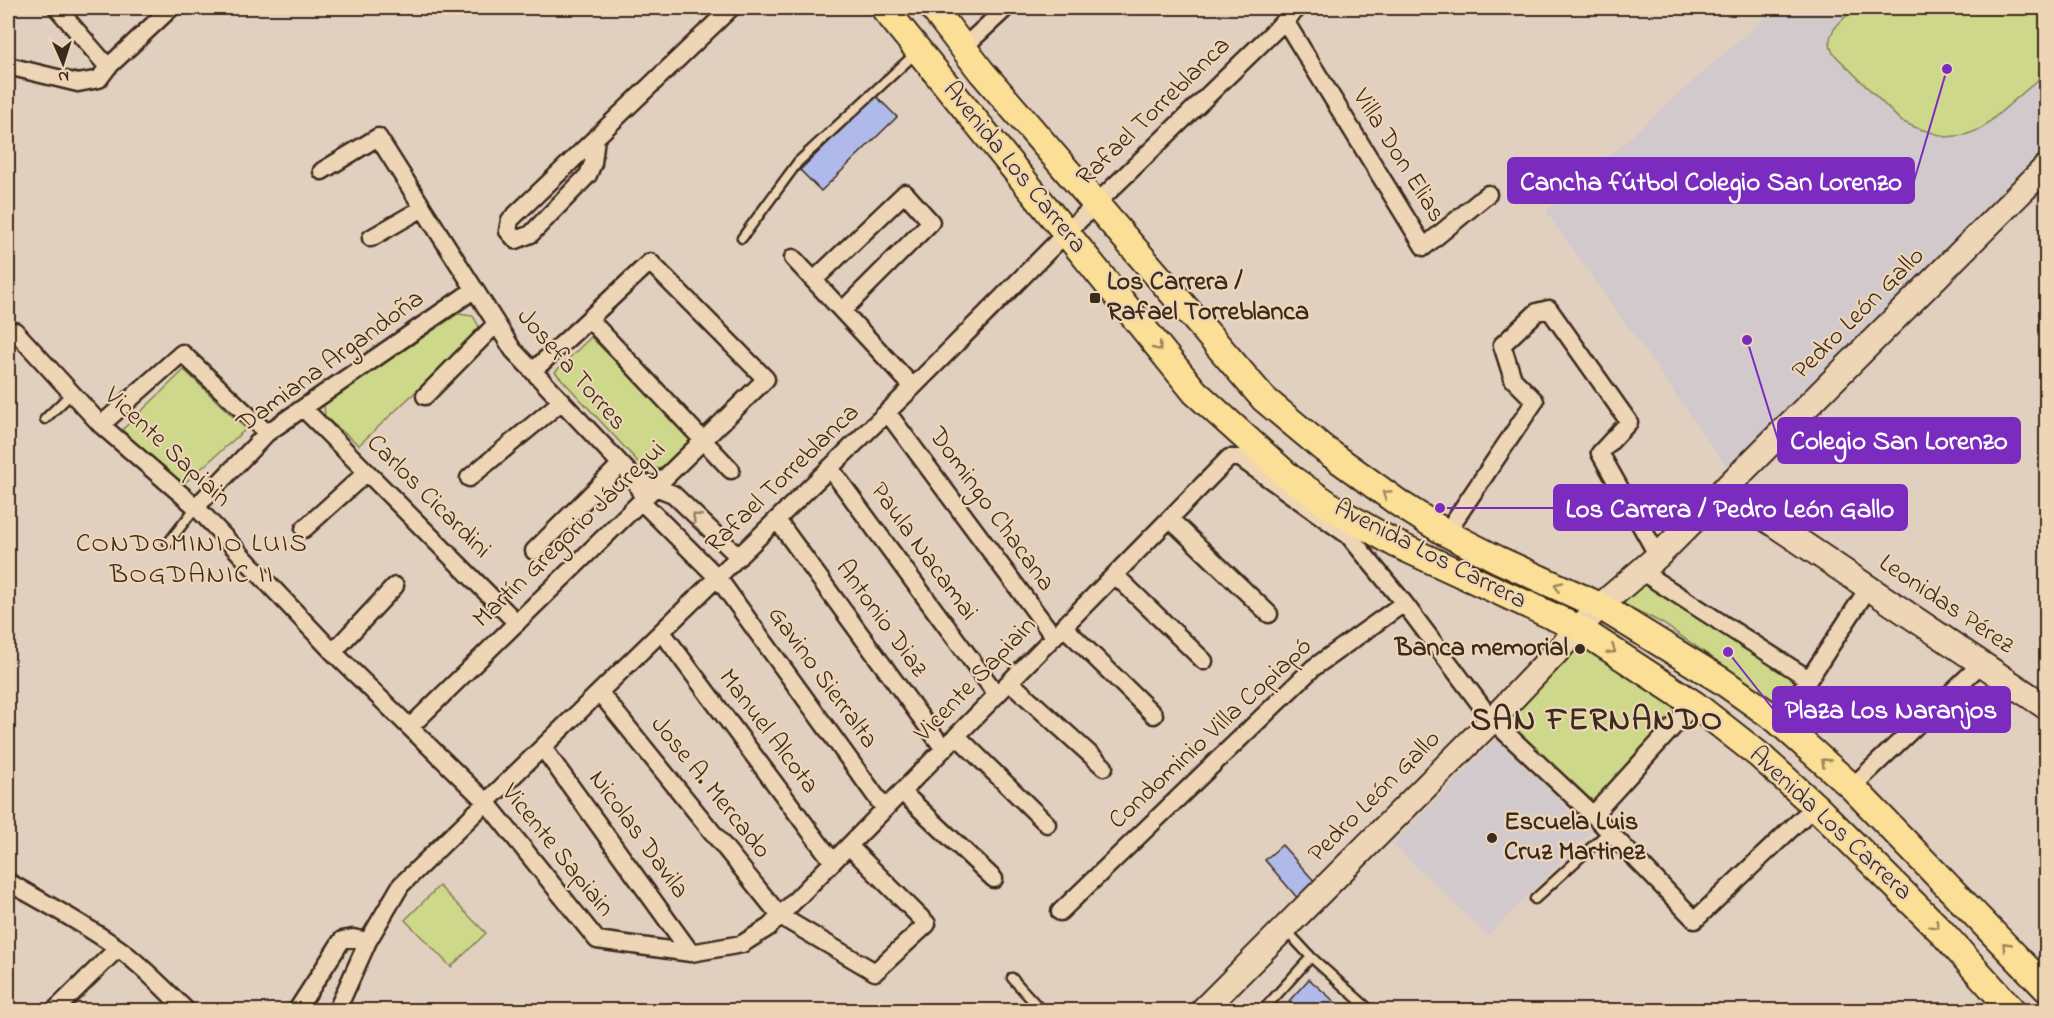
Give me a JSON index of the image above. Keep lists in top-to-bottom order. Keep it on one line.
{"streets":{"main road":["Avenida Los Carrera"],"street":["Rafael Torreblanca","Villa Don Elias","Pedro León Gallo","Damiana Argandoña","Josefa Torres","Vicente Sapiain","Carlos Cicardini","Domingo Chacana","Martín Gregorio Jáuregui","Paula Nacamai","Leonidas Pérez","Antonio Diaz","Gavino Sierralta","Manuel Alcota","Condominio Villa Copiapó","Jose A. Mercado","Nicolas Davila"]},"crossings":[["Rafael Torreblanca","Villa Don Elias"],["Rafael Torreblanca","Avenida Los Carrera"],["Rafael Torreblanca","Josefa Torres"],["Rafael Torreblanca","Vicente Sapiain"],["Rafael Torreblanca","Domingo Chacana"],["Rafael Torreblanca","Paula Nacamai"],["Rafael Torreblanca","Antonio Diaz"],["Rafael Torreblanca","Gavino Sierralta"],["Rafael Torreblanca","Manuel Alcota"],["Rafael Torreblanca","Jose A. Mercado"],["Rafael Torreblanca","Nicolas Davila"],["Avenida Los Carrera","Pedro León Gallo"],["Pedro León Gallo","Leonidas Pérez"],["Damiana Argandoña","Josefa Torres"],["Damiana Argandoña","Vicente Sapiain"],["Damiana Argandoña","Carlos Cicardini"],["Josefa Torres","Martín Gregorio Jáuregui"],["Vicente Sapiain","Domingo Chacana"],["Vicente Sapiain","Martín Gregorio Jáuregui"],["Vicente Sapiain","Paula Nacamai"],["Vicente Sapiain","Antonio Diaz"],["Vicente Sapiain","Gavino Sierralta"],["Vicente Sapiain","Manuel Alcota"],["Vicente Sapiain","Condominio Villa Copiapó"],["Vicente Sapiain","Jose A. Mercado"],["Vicente Sapiain","Nicolas Davila"],["Carlos Cicardini","Martín Gregorio Jáuregui"]],"districts":["CONDOMINIO LUIS BOGDANIC II","SAN FERNANDO"],"places":{"other":["Cancha fútbol Colegio San Lorenzo","Colegio San Lorenzo","Los Carrera / Pedro León Gallo","Banca memorial","Plaza Los Naranjos","Escuela Luis Cruz Martinez"],"transit":["Los Carrera / Rafael Torreblanca"]},"north":"bottom"}
